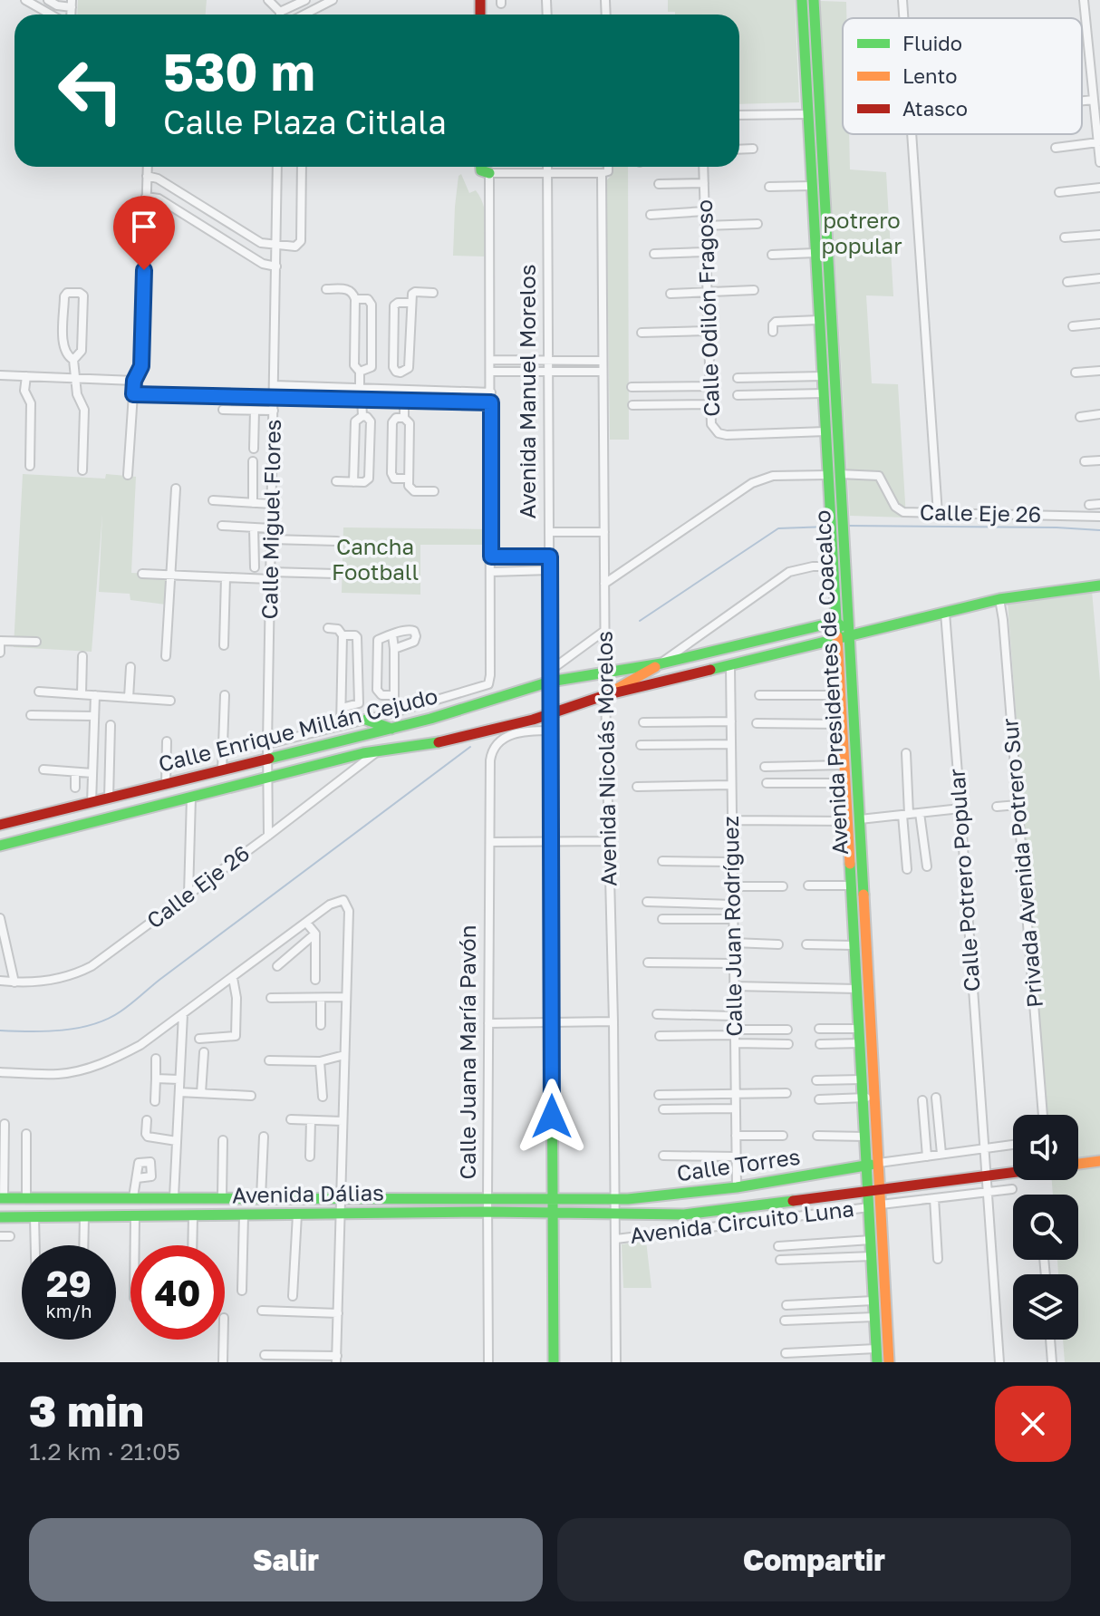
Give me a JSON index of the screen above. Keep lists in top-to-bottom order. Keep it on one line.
{"streets":{"main road":["Avenida Manuel Morelos","Avenida Presidentes de Coacalco","Calle Enrique Millán Cejudo","Calle Torres","Avenida Dálias"],"street":["Calle Odilón Fragoso","Calle Eje 26","Calle Miguel Flores","Avenida Nicolás Morelos","Privada Avenida Potrero Sur","Calle Potrero Popular","Calle Juan Rodríguez","Calle Juana María Pavón","Avenida Circuito Luna"]},"crossings":[["Calle Odilón Fragoso","Avenida Presidentes de Coacalco"],["Avenida Manuel Morelos","Calle Enrique Millán Cejudo"],["Avenida Manuel Morelos","Calle Juana María Pavón"],["Avenida Manuel Morelos","Avenida Dálias"],["Calle Eje 26","Calle Miguel Flores"],["Calle Eje 26","Avenida Presidentes de Coacalco"],["Calle Eje 26","Calle Enrique Millán Cejudo"],["Calle Miguel Flores","Calle Enrique Millán Cejudo"],["Avenida Presidentes de Coacalco","Calle Torres"],["Avenida Presidentes de Coacalco","Avenida Dálias"],["Avenida Presidentes de Coacalco","Avenida Circuito Luna"],["Calle Enrique Millán Cejudo","Avenida Nicolás Morelos"],["Avenida Nicolás Morelos","Calle Torres"],["Avenida Nicolás Morelos","Avenida Dálias"],["Avenida Nicolás Morelos","Avenida Circuito Luna"],["Calle Potrero Popular","Avenida Dálias"],["Calle Juan Rodríguez","Calle Torres"],["Calle Juana María Pavón","Avenida Dálias"],["Calle Torres","Avenida Dálias"]],"parks":["potrero popular","Cancha Football"],"legend":["Fluido","Lento","Atasco"],"page":{"turn":["530 m","Calle Plaza Citlala"],"speed":"29 km/h","limit":"40","heading":["3 min","1.2 km · 21:05"],"buttons":["Salir","Compartir"]}}
